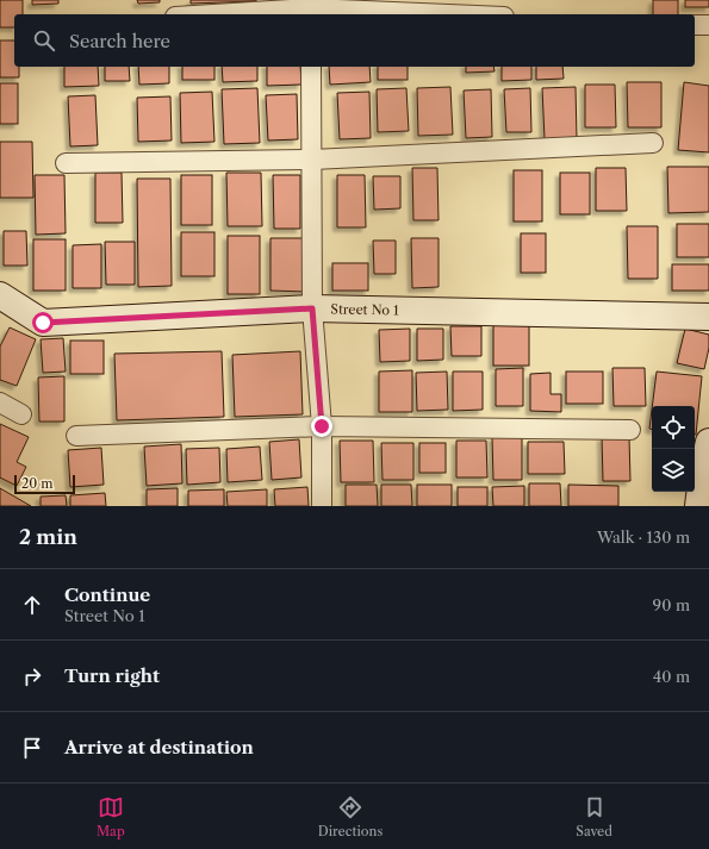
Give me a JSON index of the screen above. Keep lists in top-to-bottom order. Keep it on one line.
{"streets":{"street":["Street No 1"]},"scale_bar":"20 m","page":{"search":"Search here","scale":"20 m","heading":["2 min","Walk · 130 m"],"list":[["Continue","Street No 1","90 m"],["Turn right","40 m"],"Arrive at destination"],"nav":["Map","Directions","Saved"]}}
